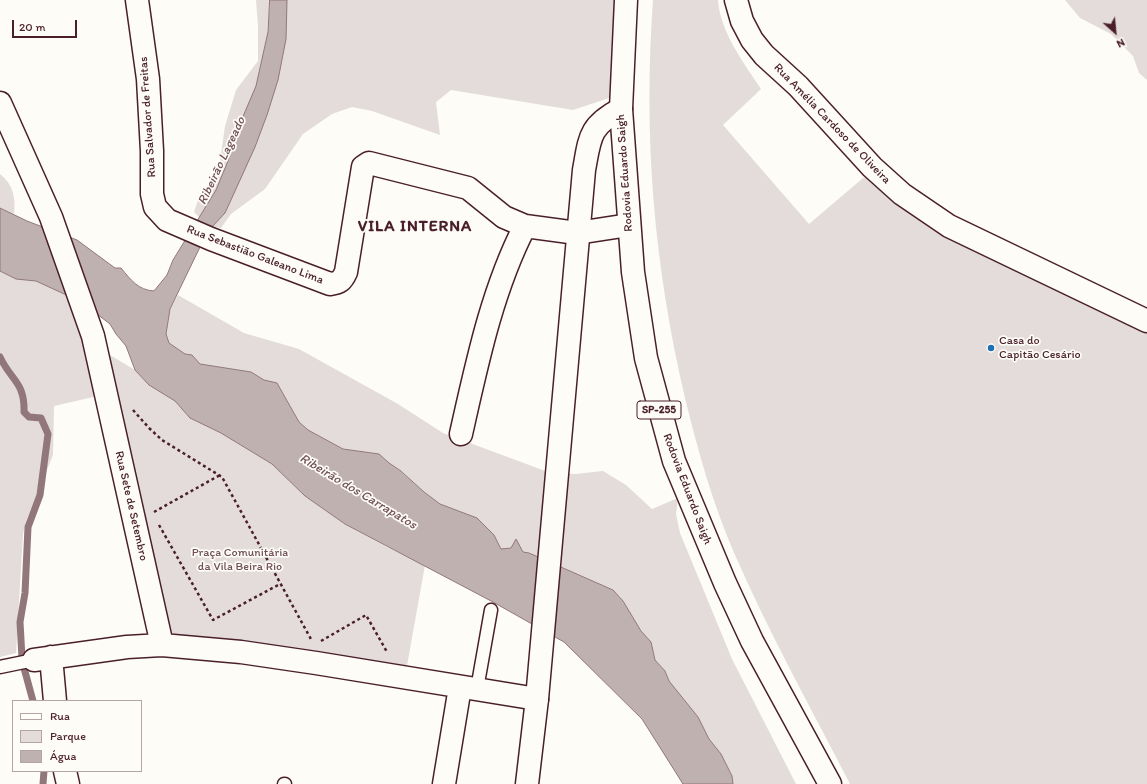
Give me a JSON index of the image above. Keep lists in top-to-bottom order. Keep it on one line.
{"streets":{"main road":["Rua Salvador de Freitas","Rua Amélia Cardoso de Oliveira","Rodovia Eduardo Saigh","Rua Sebastião Galeano Lima","SP-255","Rua Sete de Setembro"]},"crossings":[["Rua Salvador de Freitas","Rua Sebastião Galeano Lima"],["Rodovia Eduardo Saigh","Rua Sebastião Galeano Lima"]],"districts":["VILA INTERNA"],"water":["Ribeirão Lageado","Ribeirão dos Carrapatos"],"parks":["Praça Comunitária da Vila Beira Rio"],"places":["Casa do Capitão Cesário"],"legend":["Rua","Parque","Água"],"scale_bar":"20 m","north":"bottom right"}
